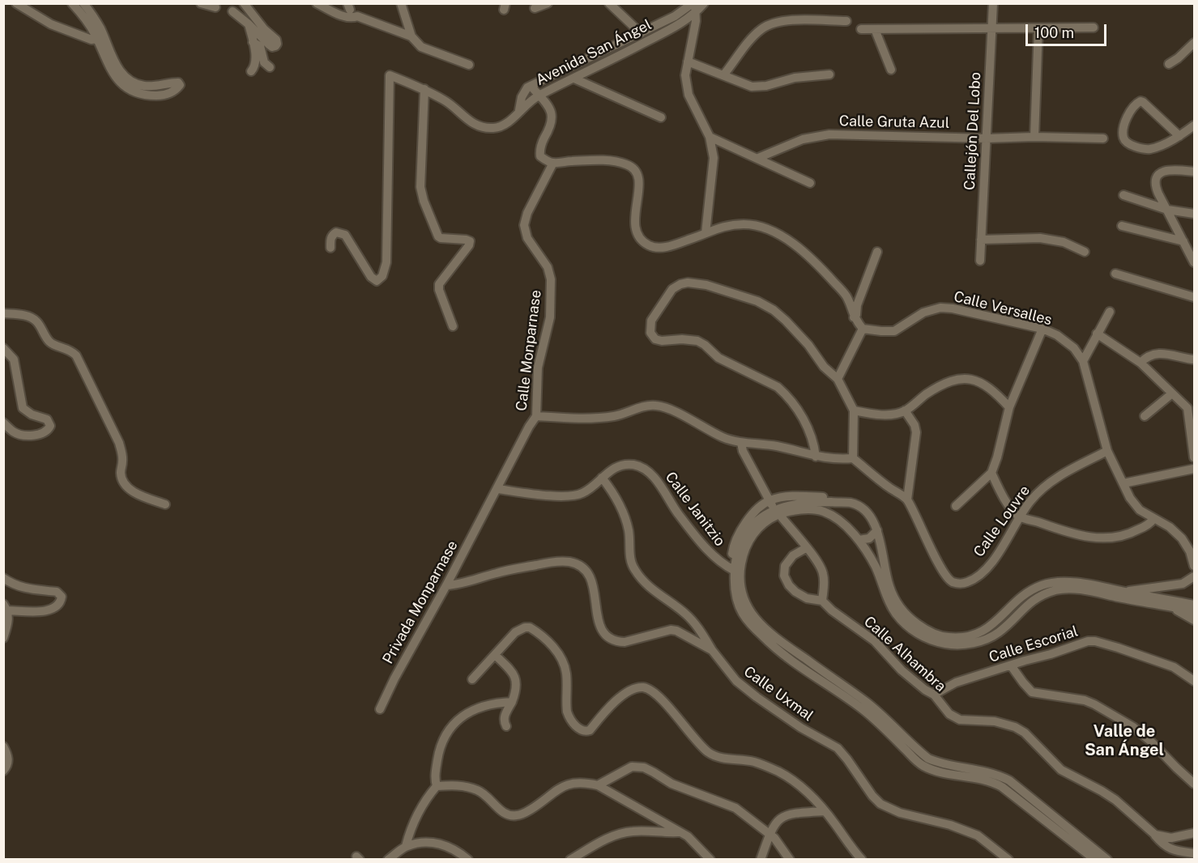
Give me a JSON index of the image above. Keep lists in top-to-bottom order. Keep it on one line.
{"streets":{"street":["Avenida San Ángel","Calle Gruta Azul","Callejón Del Lobo","Calle Versalles","Calle Monparnase","Calle Janitzio","Calle Louvre","Privada Monparnase","Calle Escorial","Calle Alhambra","Calle Uxmal"]},"crossings":[["Calle Gruta Azul","Callejón Del Lobo"],["Calle Versalles","Calle Louvre"],["Calle Monparnase","Calle Janitzio"],["Calle Monparnase","Privada Monparnase"],["Privada Monparnase","Calle Uxmal"],["Calle Escorial","Calle Alhambra"]],"districts":["Valle de San Ángel"],"scale_bar":"100 m"}
